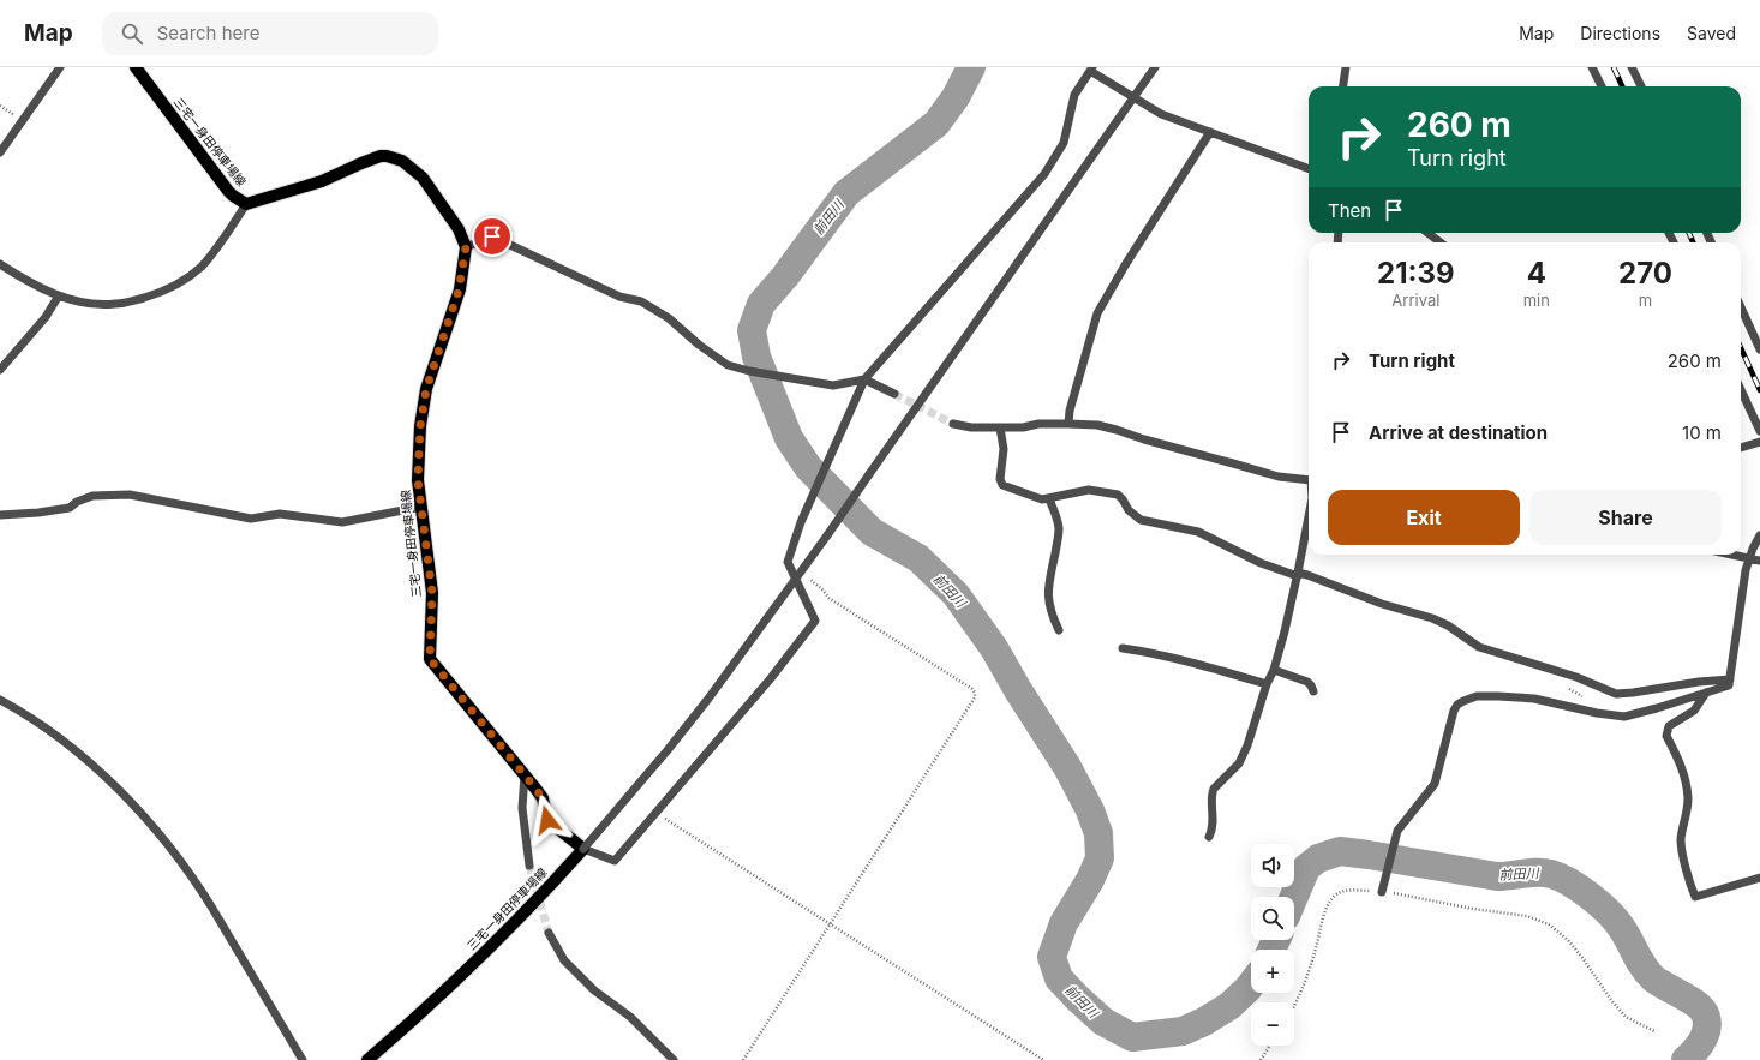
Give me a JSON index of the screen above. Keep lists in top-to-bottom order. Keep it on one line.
{"streets":{"main road":["三宅一身田停車場線"]},"water":["前田川"],"page":{"header":"Map","search":"Search here","nav":["Map","Directions","Saved"],"turn":["260 m","Turn right"],"then":"Then","eta":["21:39","Arrival","4","min","270","m"],"list":[{"name":"Turn right","value":"260 m"},{"name":"Arrive at destination","value":"10 m"}],"buttons":["Exit","Share"],"map_buttons":["+","−"]}}
